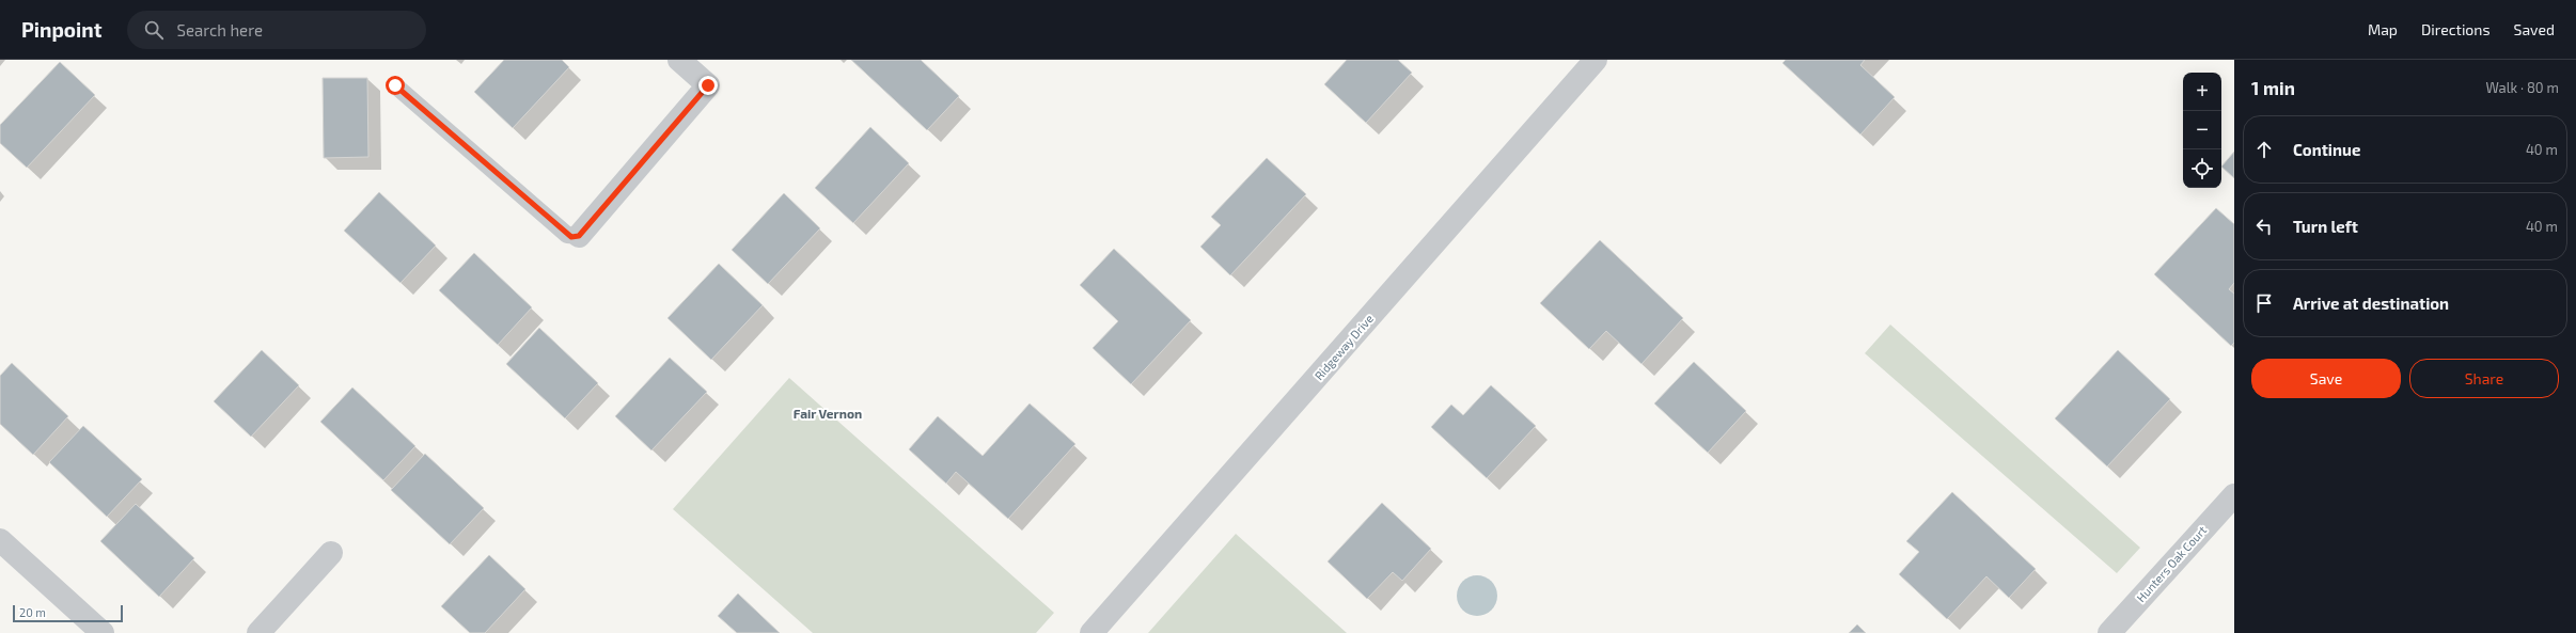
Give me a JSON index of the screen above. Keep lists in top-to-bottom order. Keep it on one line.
{"streets":{"street":["Ridgeway Drive","Hunters Oak Court"]},"districts":["Fair Vernon"],"scale_bar":"20 m","page":{"header":"Pinpoint","search":"Search here","nav":["Map","Directions","Saved"],"heading":["1 min","Walk · 80 m"],"map_buttons":["+","−"],"list":[["Continue","40 m"],["Turn left","40 m"],"Arrive at destination"],"buttons":["Save","Share"],"scale":"20 m"}}
